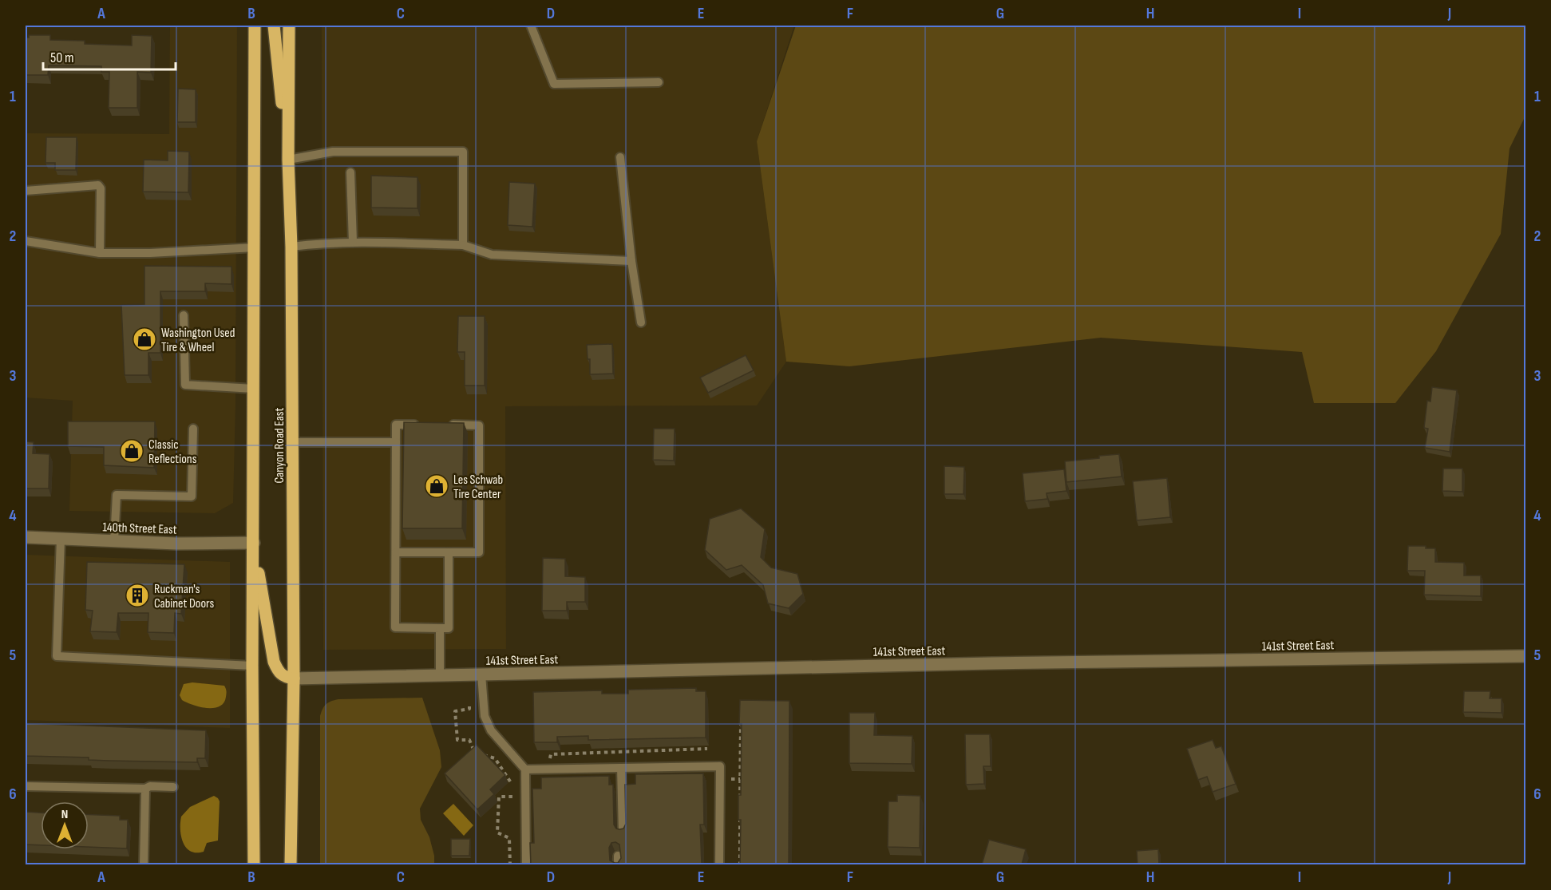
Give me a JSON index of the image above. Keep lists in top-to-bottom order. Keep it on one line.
{"streets":{"main road":["Canyon Road East"],"street":["140th Street East","141st Street East"]},"crossings":[["Canyon Road East","140th Street East"],["Canyon Road East","141st Street East"]],"places":{"shop":["Washington Used Tire & Wheel","Classic Reflections","Les Schwab Tire Center"],"building":["Ruckman's Cabinet Doors"]},"scale_bar":"50 m","north":"top","grid":{"columns":["A","B","C","D","E","F","G","H","I","J"],"rows":["1","2","3","4","5","6"]}}
